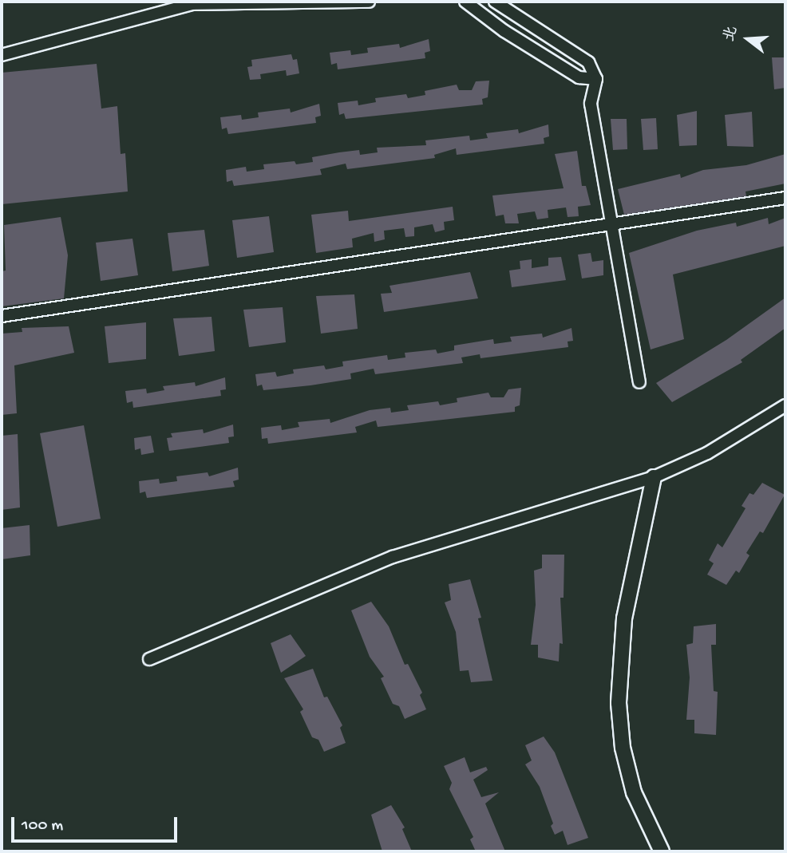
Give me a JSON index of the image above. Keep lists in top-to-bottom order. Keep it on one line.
{"scale_bar":"100 m","north":"left"}
